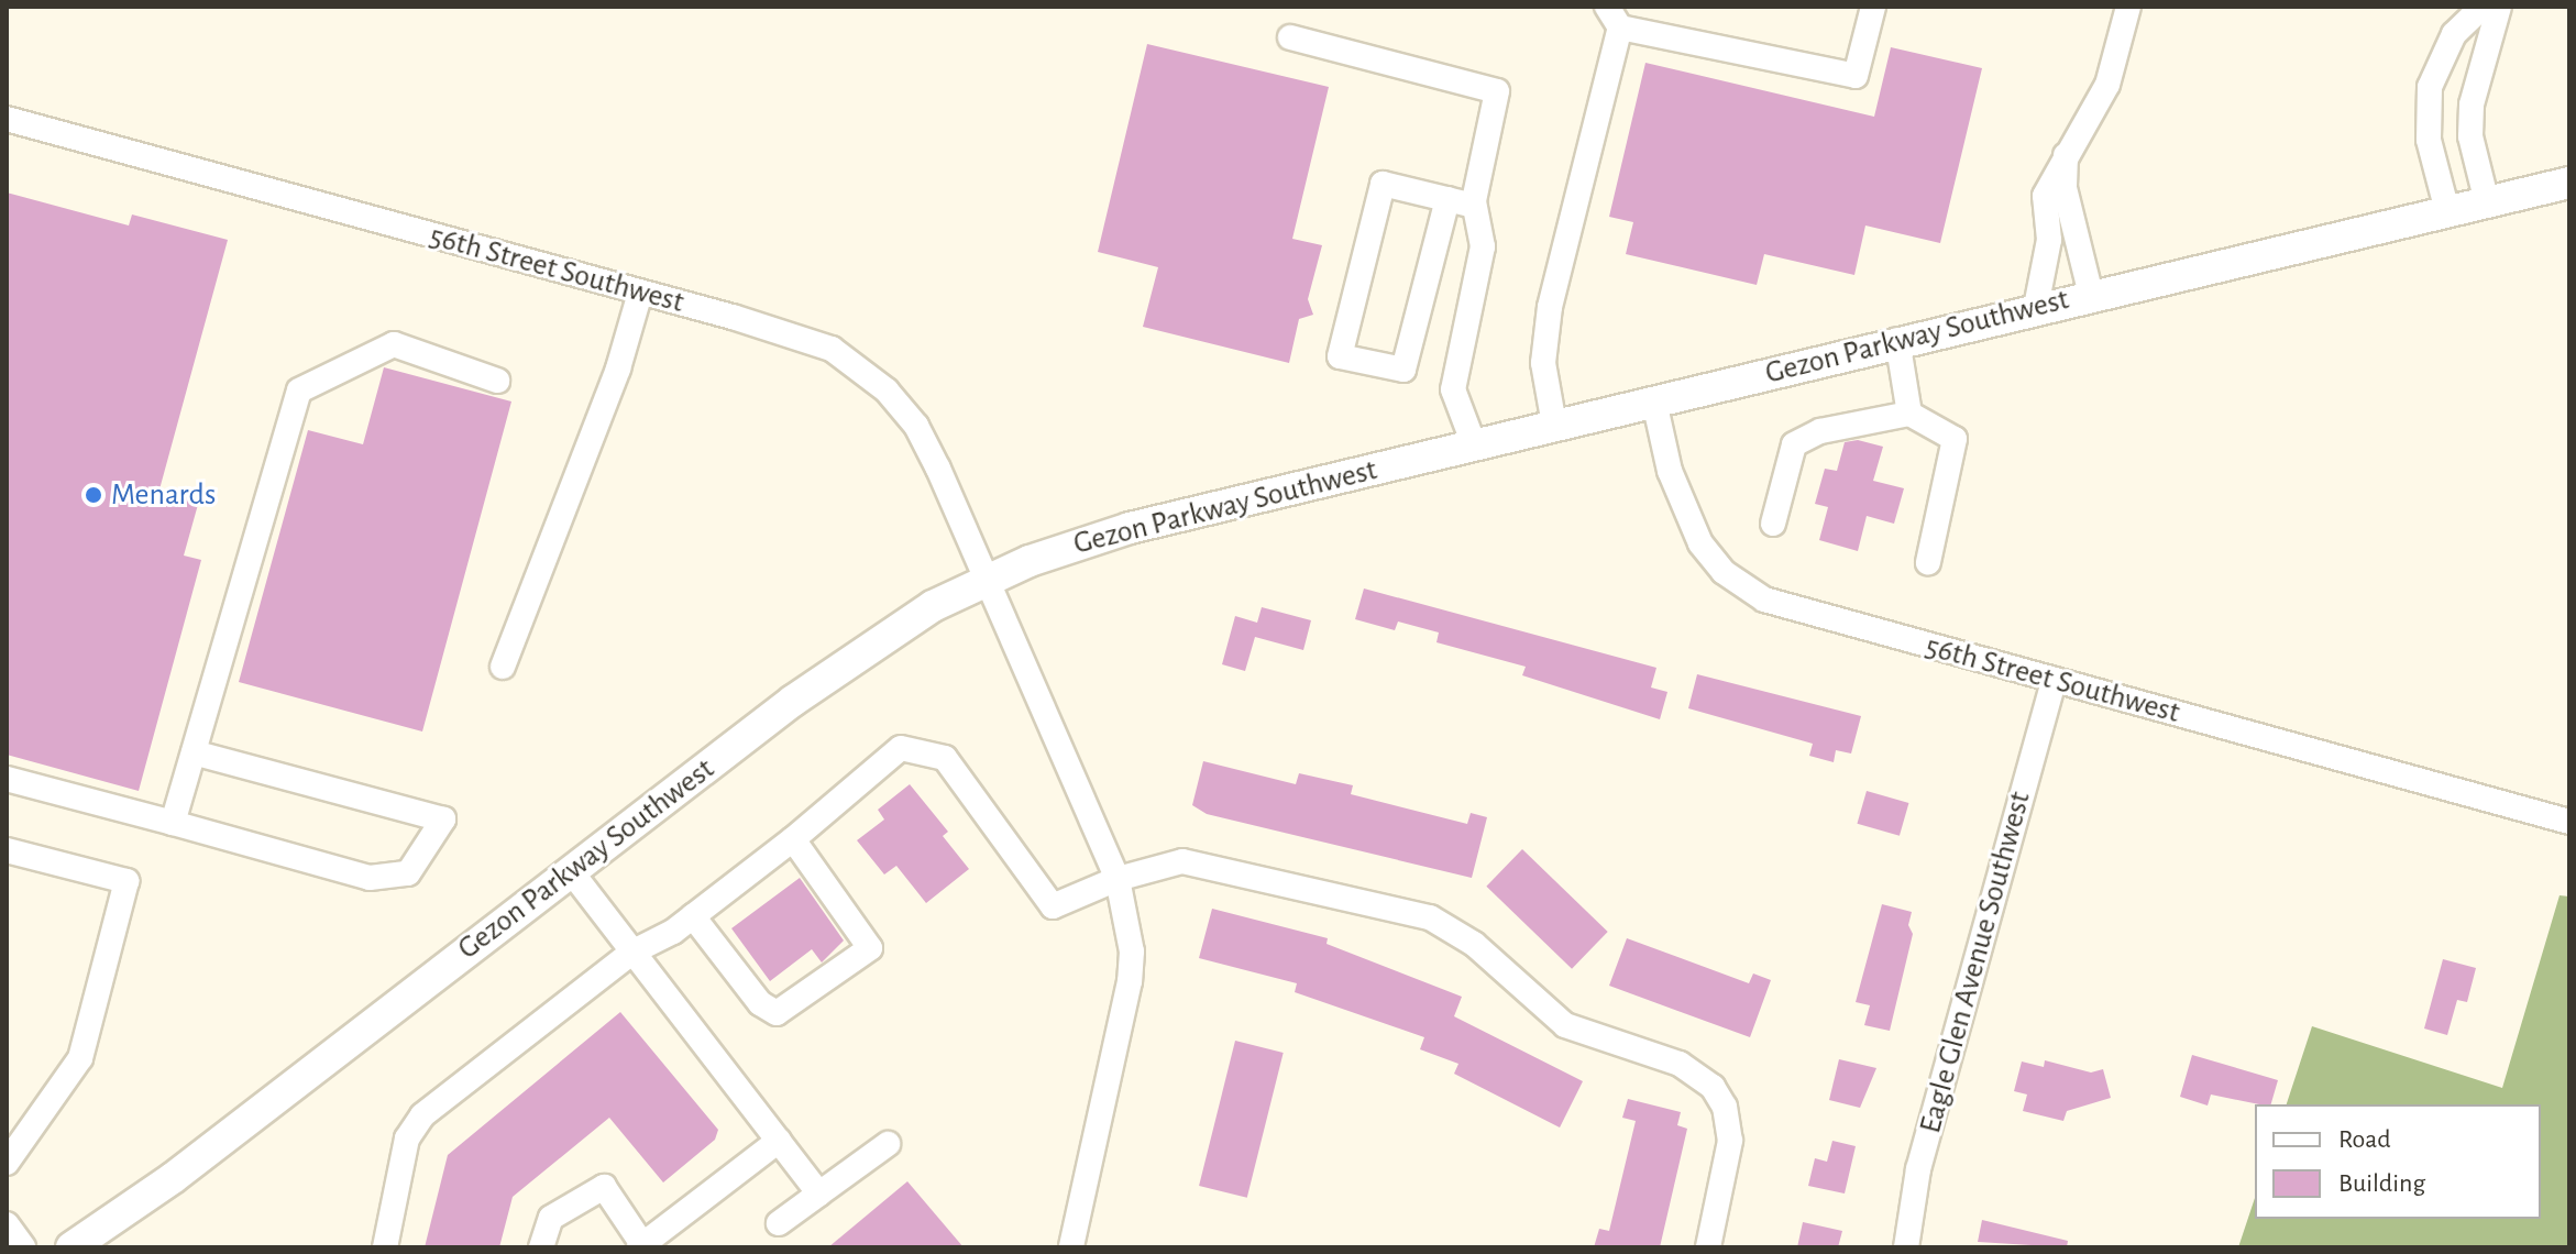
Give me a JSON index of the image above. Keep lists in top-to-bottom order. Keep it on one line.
{"streets":{"main road":["Gezon Parkway Southwest"],"street":["56th Street Southwest","Eagle Glen Avenue Southwest"]},"crossings":[["56th Street Southwest","Gezon Parkway Southwest"],["56th Street Southwest","Eagle Glen Avenue Southwest"]],"places":["Menards"],"legend":["Road","Building"]}
